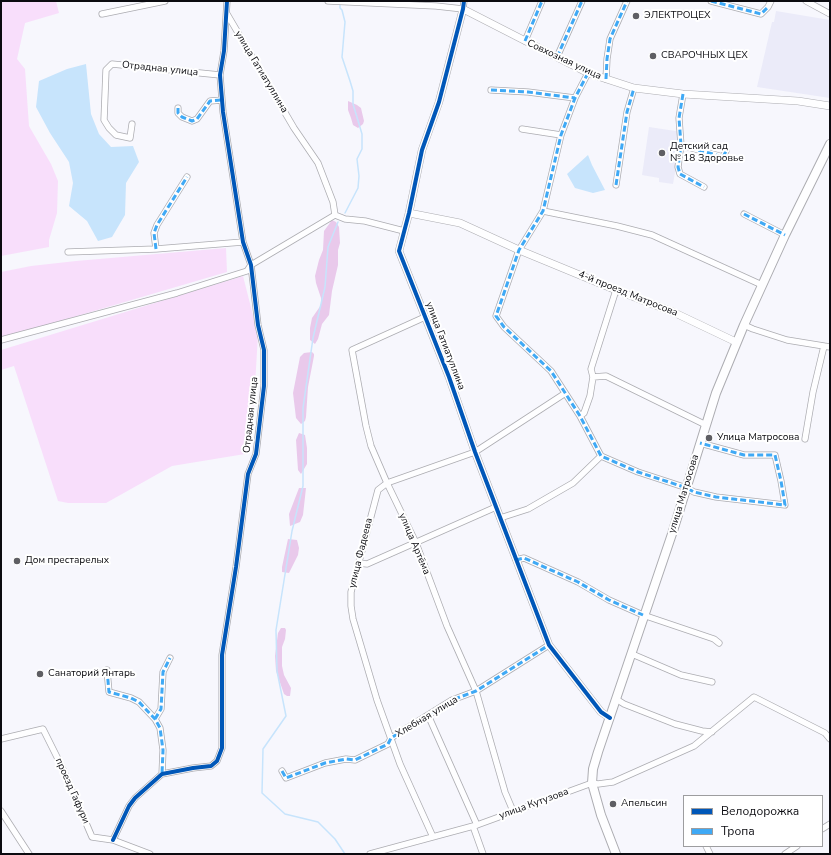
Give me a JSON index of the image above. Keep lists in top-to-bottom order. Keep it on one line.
{"streets":{"main road":["улица Матросова"],"street":["Совхозная улица","Отрадная улица","улица Гатиатуллина","4-й проезд Матросова","улица Артёма","улица Фадеева","Хлебная улица","проезд Гафури","улица Кутузова"]},"crossings":[["Совхозная улица","улица Гатиатуллина"],["Отрадная улица","улица Гатиатуллина"],["улица Гатиатуллина","4-й проезд Матросова"],["улица Гатиатуллина","улица Матросова"],["улица Гатиатуллина","улица Артёма"],["улица Гатиатуллина","Хлебная улица"],["4-й проезд Матросова","улица Матросова"],["улица Матросова","улица Кутузова"],["улица Артёма","улица Фадеева"],["улица Артёма","Хлебная улица"],["улица Артёма","улица Кутузова"],["улица Фадеева","Хлебная улица"],["улица Фадеева","улица Кутузова"]],"places":["ЭЛЕКТРОЦЕХ","СВАРОЧНЫХ ЦЕХ","Детский сад № 18 Здоровье","Улица Матросова","Дом престарелых","Санаторий Янтарь","Апельсин"],"legend":["Велодорожка","Тропа"]}
